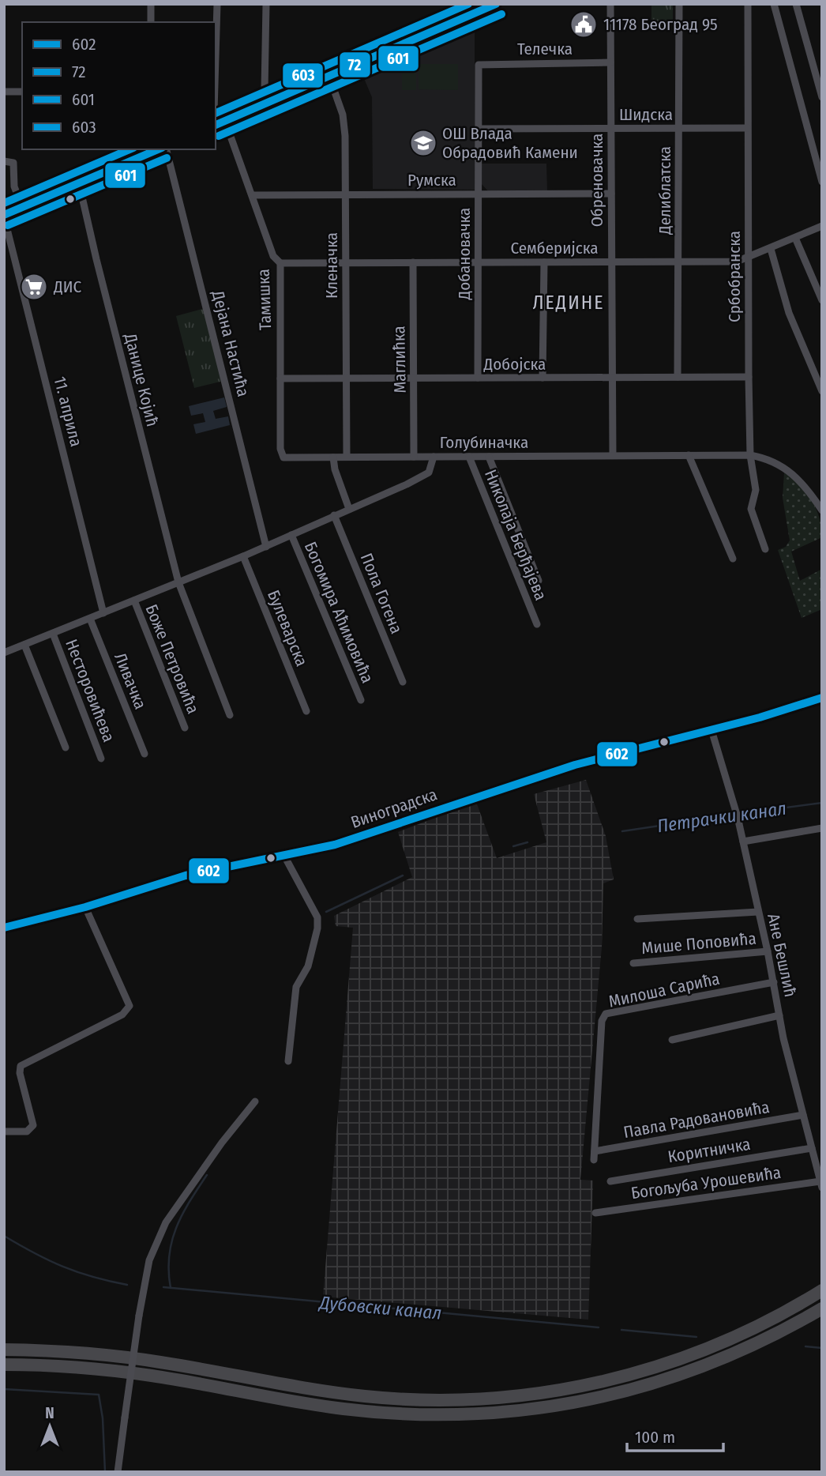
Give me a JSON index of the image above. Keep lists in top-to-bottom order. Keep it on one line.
{"streets":{"street":["Телечка","Шидска","Румска","Обреновачка","Делиблатска","Семберијска","Добановачка","Кленачка","Србобранска","Тамишка","Дејана Настића","Маглићка","Добојска","Данице Којић","11. априла","Голубиначка","Николаја Берђајева","Пола Гогена","Богомира Аћимовића","Булеварска","Боже Петровића","Ливачка","Несторовићева","Виноградска","Мише Поповића","Ане Бешлић","Милоша Сарића","Павла Радовановића","Коритничка","Богољуба Урошевића"]},"crossings":[["Телечка","Обреновачка"],["Телечка","Добановачка"],["Шидска","Обреновачка"],["Шидска","Делиблатска"],["Шидска","Добановачка"],["Шидска","Србобранска"],["Румска","Обреновачка"],["Румска","Добановачка"],["Румска","Кленачка"],["Румска","Тамишка"],["Обреновачка","Семберијска"],["Обреновачка","Добојска"],["Обреновачка","Голубиначка"],["Делиблатска","Семберијска"],["Делиблатска","Добојска"],["Семберијска","Добановачка"],["Семберијска","Кленачка"],["Семберијска","Србобранска"],["Семберијска","Тамишка"],["Семберијска","Маглићка"],["Добановачка","Добојска"],["Кленачка","Добојска"],["Кленачка","Голубиначка"],["Србобранска","Добојска"],["Србобранска","Голубиначка"],["Тамишка","Добојска"],["Тамишка","Голубиначка"],["Маглићка","Добојска"],["Маглићка","Голубиначка"],["Голубиначка","Николаја Берђајева"],["Виноградска","Ане Бешлић"],["Мише Поповића","Ане Бешлић"],["Ане Бешлић","Милоша Сарића"],["Ане Бешлић","Павла Радовановића"],["Ане Бешлић","Коритничка"],["Ане Бешлић","Богољуба Урошевића"],["Милоша Сарића","Павла Радовановића"]],"districts":["ЛЕДИНЕ"],"water":["Петрачки канал","Дубовски канал"],"places":{"public building":["11178 Београд 95"],"school or university":["ОШ Влада Обрадовић Камени"],"supermarket":["ДИС"]},"lines":["transit line 72","transit line 603","transit line 601","transit line 602"],"legend":["602","72","601","603"],"scale_bar":"100 m","north":"top"}
